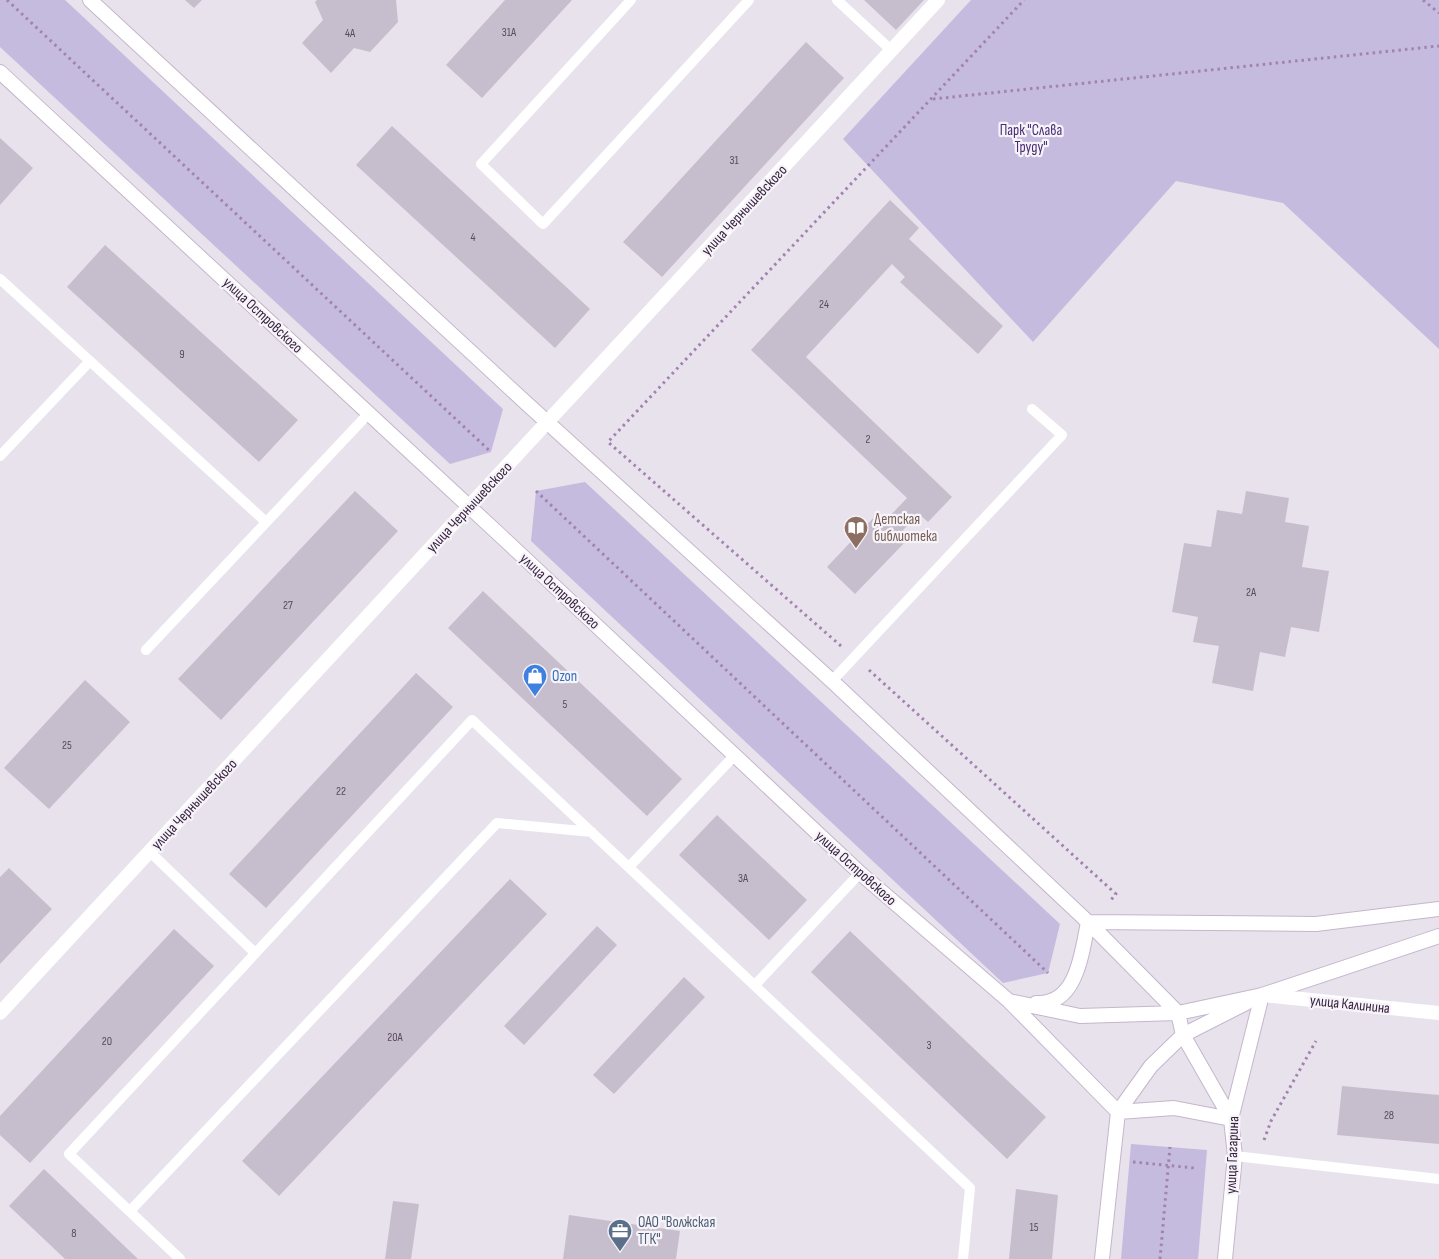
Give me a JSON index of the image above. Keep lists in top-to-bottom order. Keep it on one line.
{"streets":{"main road":["улица Чернышевского","улица Островского","улица Калинина","улица Гагарина"]},"crossings":[["улица Чернышевского","улица Островского"],["улица Калинина","улица Гагарина"]],"parks":["Парк \"Слава Труду\""],"places":{"library":["Детская библиотека"],"shop":["Ozon"],"office":["ОАО \"Волжская ТГК\""]},"house_numbers":["31А","4А","31","4","24","9","2","2А","27","5","25","22","3А","20А","20","3","28","15","8"]}
